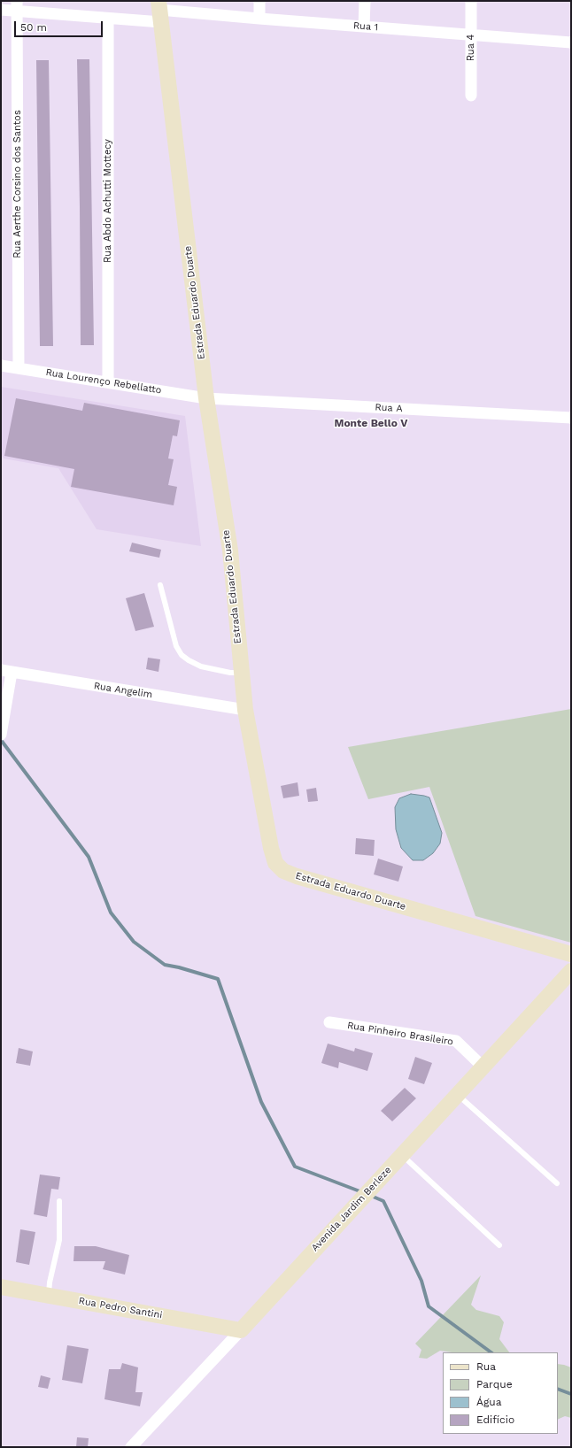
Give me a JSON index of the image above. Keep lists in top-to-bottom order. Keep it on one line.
{"streets":{"street":["Rua 1","Rua 4","Rua Aerthe Corsino dos Santos","Rua Abdo Achutti Mottecy","Estrada Eduardo Duarte","Rua Lourenço Rebellatto","Rua A","Rua Angelim","Rua Pinheiro Brasileiro","Avenida Jardim Berleze","Rua Pedro Santini"]},"crossings":[["Rua 1","Rua 4"],["Rua 1","Rua Aerthe Corsino dos Santos"],["Rua 1","Rua Abdo Achutti Mottecy"],["Rua 1","Estrada Eduardo Duarte"],["Rua Aerthe Corsino dos Santos","Rua Lourenço Rebellatto"],["Rua Abdo Achutti Mottecy","Rua Lourenço Rebellatto"],["Estrada Eduardo Duarte","Rua Lourenço Rebellatto"],["Estrada Eduardo Duarte","Rua A"],["Estrada Eduardo Duarte","Rua Angelim"],["Rua Lourenço Rebellatto","Rua A"],["Rua Pinheiro Brasileiro","Avenida Jardim Berleze"],["Avenida Jardim Berleze","Rua Pedro Santini"]],"districts":["Monte Bello V"],"legend":["Rua","Parque","Água","Edifício"],"scale_bar":"50 m"}
